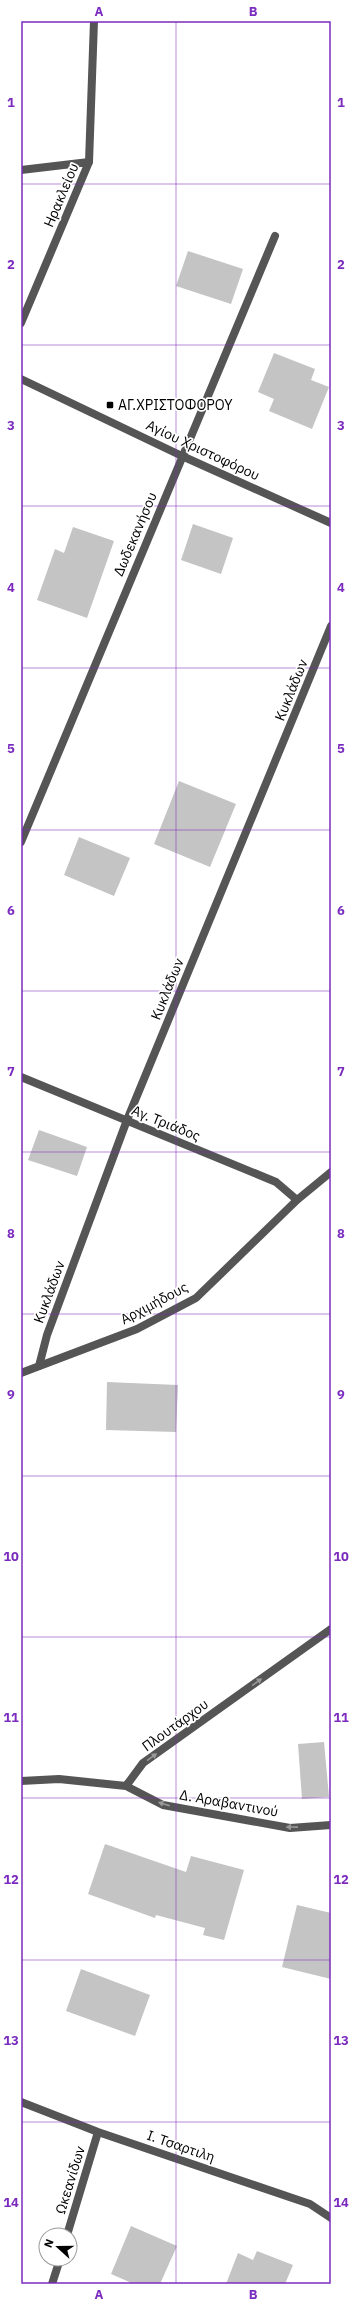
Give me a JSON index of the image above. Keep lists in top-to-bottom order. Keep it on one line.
{"streets":{"street":["Ηρακλείου","Αγίου Χριστοφόρου","Δωδεκανήσου","Κυκλάδων","Αγ. Τριάδος","Αρχιμήδους","Πλουτάρχου","Δ. Αραβαντινού","Ι. Τσαρτιλη","Ωκεανίδων"]},"crossings":[["Αγίου Χριστοφόρου","Δωδεκανήσου"],["Κυκλάδων","Αγ. Τριάδος"],["Κυκλάδων","Αρχιμήδους"],["Αγ. Τριάδος","Αρχιμήδους"],["Πλουτάρχου","Δ. Αραβαντινού"],["Ι. Τσαρτιλη","Ωκεανίδων"]],"one_way":["Πλουτάρχου","Δ. Αραβαντινού"],"places":{"transit":["ΑΓ.ΧΡΙΣΤΟΦΟΡΟΥ"]},"north":"left","grid":{"columns":["A","B"],"rows":["1","2","3","4","5","6","7","8","9","10","11","12","13","14"]}}
